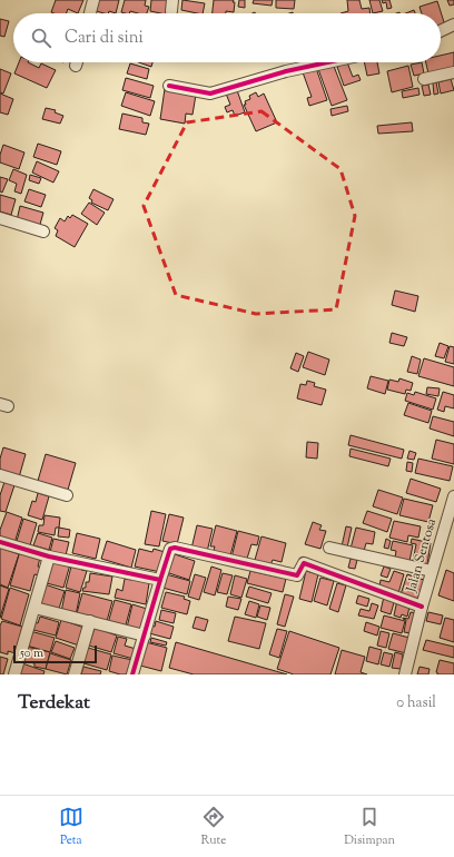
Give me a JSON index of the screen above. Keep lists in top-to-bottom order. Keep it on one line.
{"streets":{"street":["Jalan Sentosa"]},"scale_bar":"50 m","page":{"search":"Cari di sini","scale":"50 m","heading":["Terdekat","0 hasil"],"nav":["Peta","Rute","Disimpan"]}}
